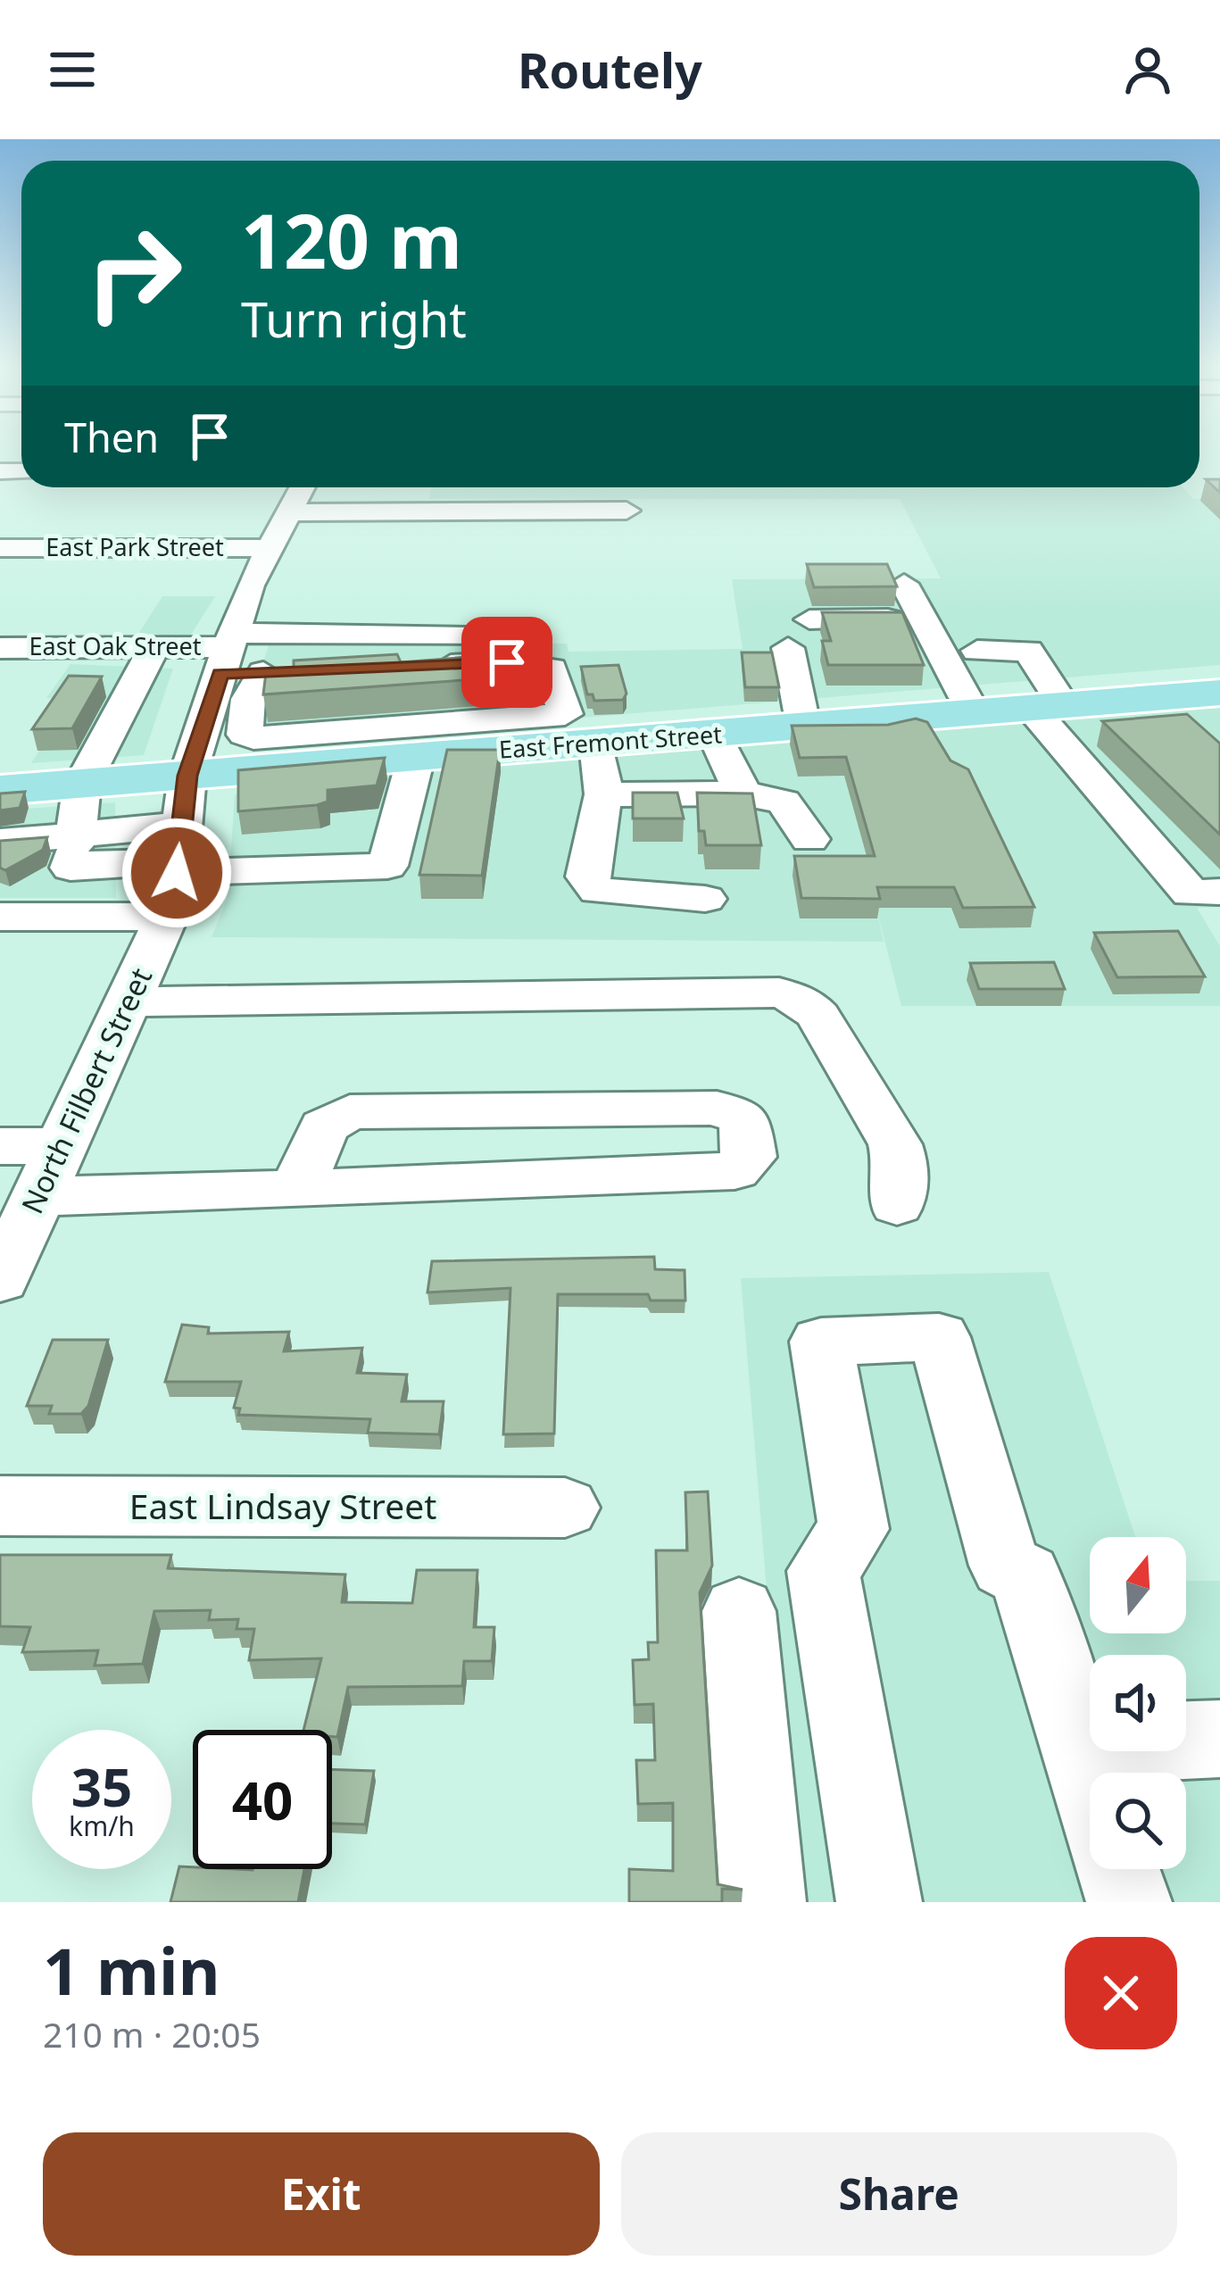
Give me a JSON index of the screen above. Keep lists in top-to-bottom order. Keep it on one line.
{"streets":{"main road":["East Fremont Street"],"street":["East Park Street","East Oak Street","North Filbert Street","East Lindsay Street"]},"crossings":[["East Park Street","North Filbert Street"],["East Oak Street","North Filbert Street"],["East Fremont Street","North Filbert Street"]],"north":"top","page":{"header":"Routely","turn":["120 m","Turn right"],"then":"Then","speed":"35 km/h","limit":"40","heading":["1 min","210 m · 20:05"],"buttons":["Exit","Share"]}}
